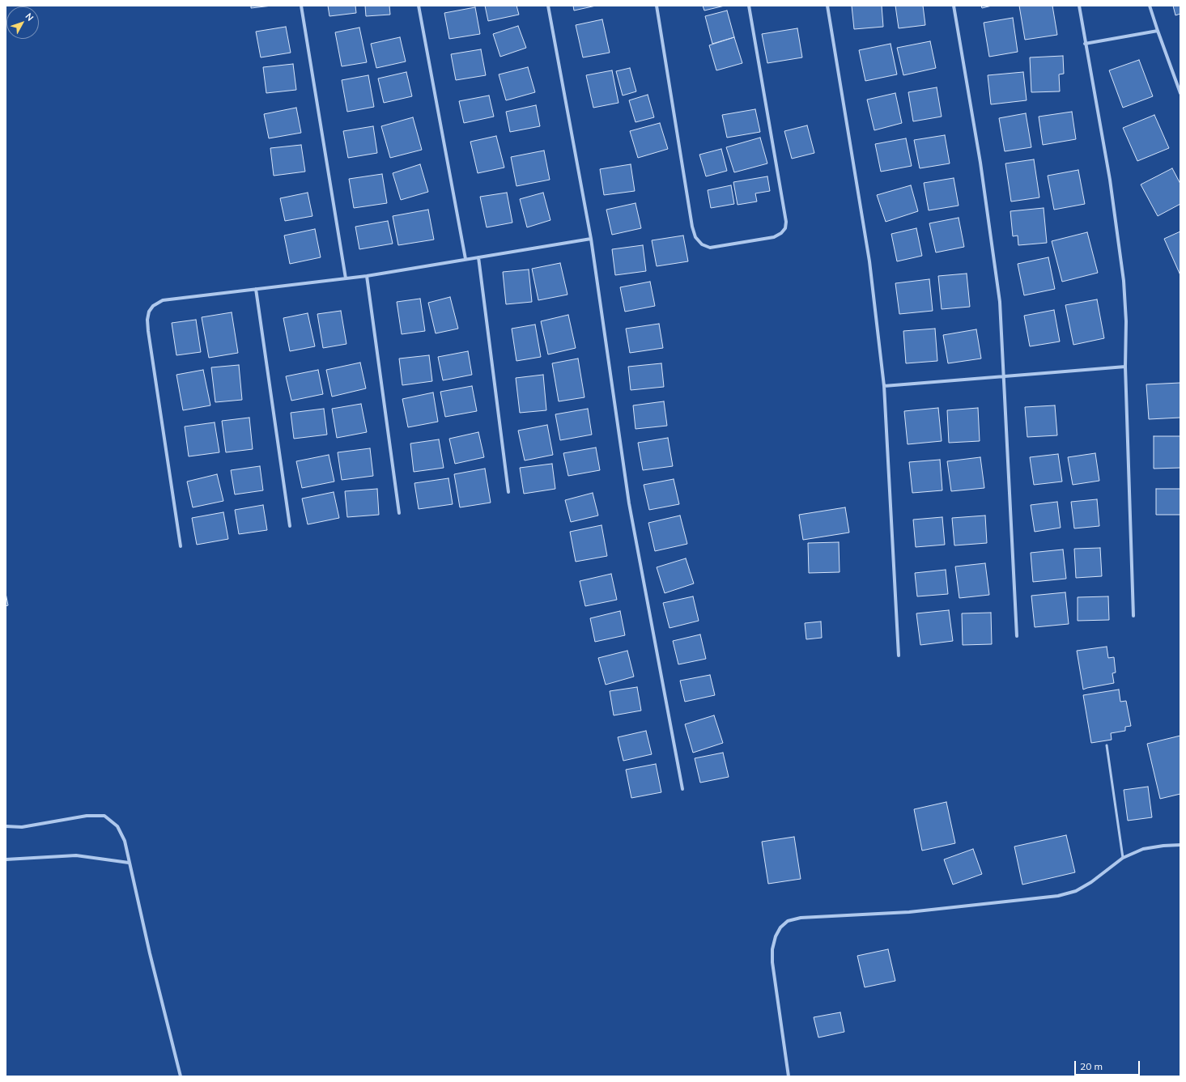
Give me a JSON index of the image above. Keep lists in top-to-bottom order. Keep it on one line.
{"scale_bar":"20 m","north":"top right"}
